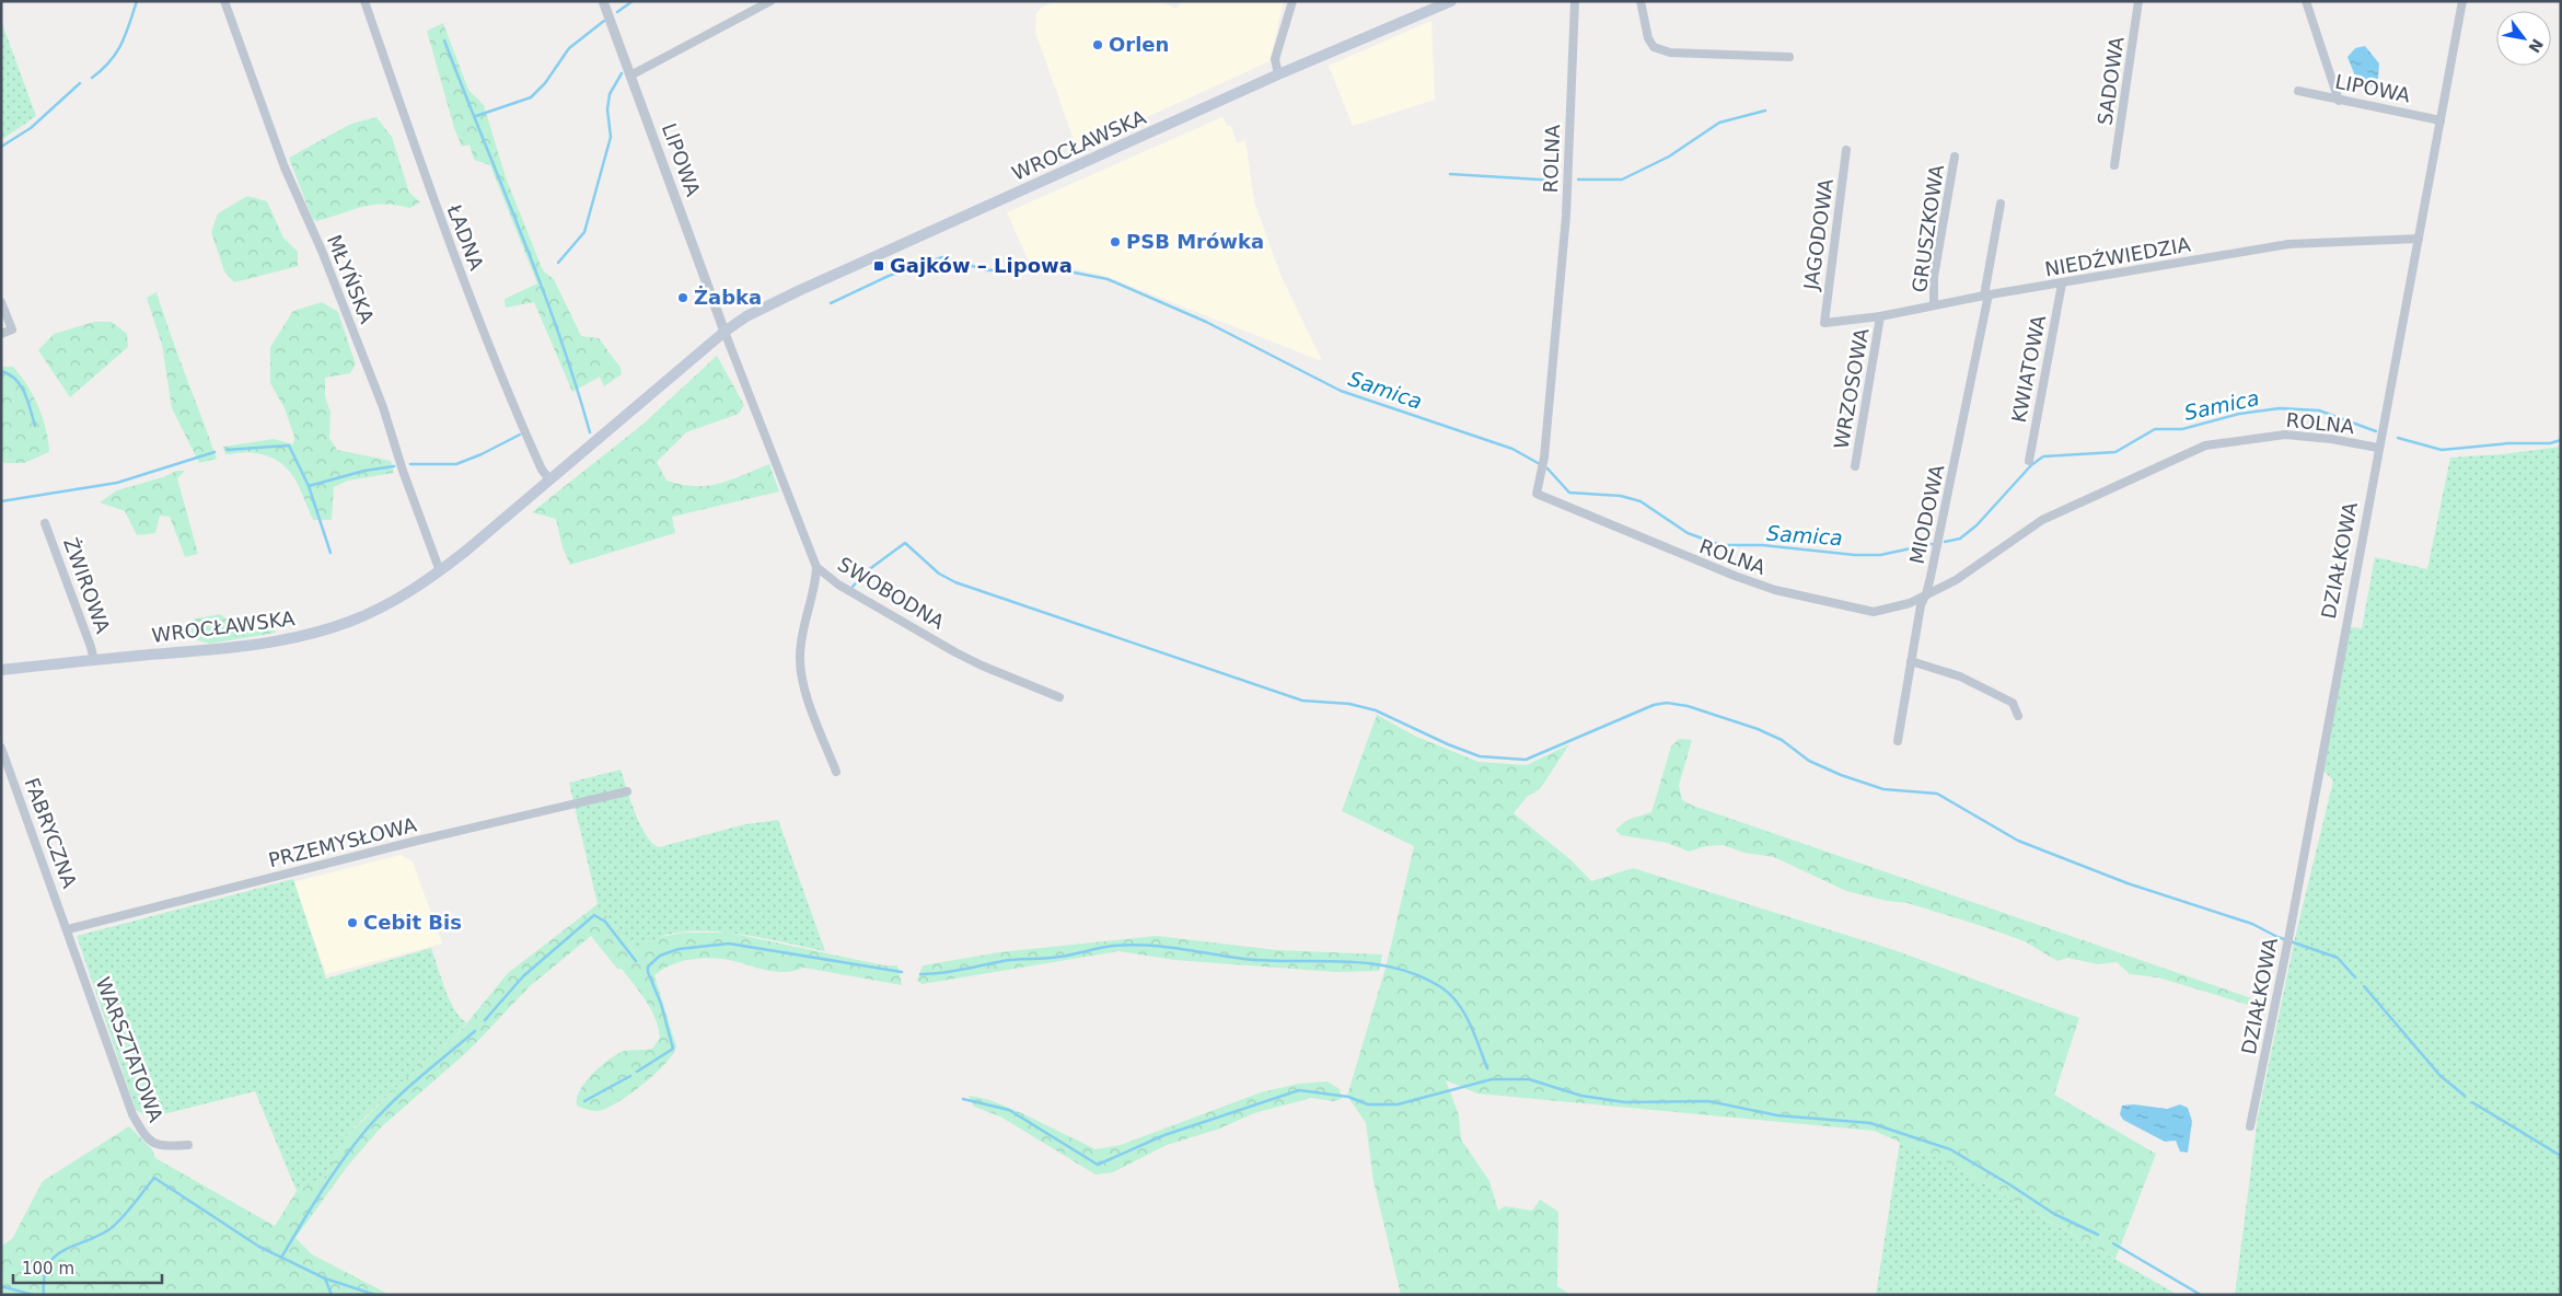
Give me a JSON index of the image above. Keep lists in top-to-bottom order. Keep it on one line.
{"streets":{"main road":["WROCŁAWSKA"],"street":["SADOWA","LIPOWA","ROLNA","GRUSZKOWA","JAGODOWA","ŁADNA","NIEDŹWIEDZIA","MŁYŃSKA","KWIATOWA","WRZOSOWA","MIODOWA","DZIAŁKOWA","ŻWIROWA","SWOBODNA","FABRYCZNA","PRZEMYSŁOWA","WARSZTATOWA"]},"crossings":[["LIPOWA","WROCŁAWSKA"],["LIPOWA","DZIAŁKOWA"],["LIPOWA","SWOBODNA"],["WROCŁAWSKA","ŁADNA"],["WROCŁAWSKA","MŁYŃSKA"],["WROCŁAWSKA","ŻWIROWA"],["WROCŁAWSKA","SWOBODNA"],["ROLNA","MIODOWA"],["ROLNA","DZIAŁKOWA"],["GRUSZKOWA","NIEDŹWIEDZIA"],["JAGODOWA","NIEDŹWIEDZIA"],["NIEDŹWIEDZIA","KWIATOWA"],["NIEDŹWIEDZIA","WRZOSOWA"],["NIEDŹWIEDZIA","MIODOWA"],["NIEDŹWIEDZIA","DZIAŁKOWA"],["FABRYCZNA","PRZEMYSŁOWA"],["FABRYCZNA","WARSZTATOWA"],["PRZEMYSŁOWA","WARSZTATOWA"]],"water":["Samica"],"places":{"other":["Orlen","PSB Mrówka","Żabka","Cebit Bis"],"transit":["Gajków – Lipowa"]},"scale_bar":"100 m","north":"bottom right"}
